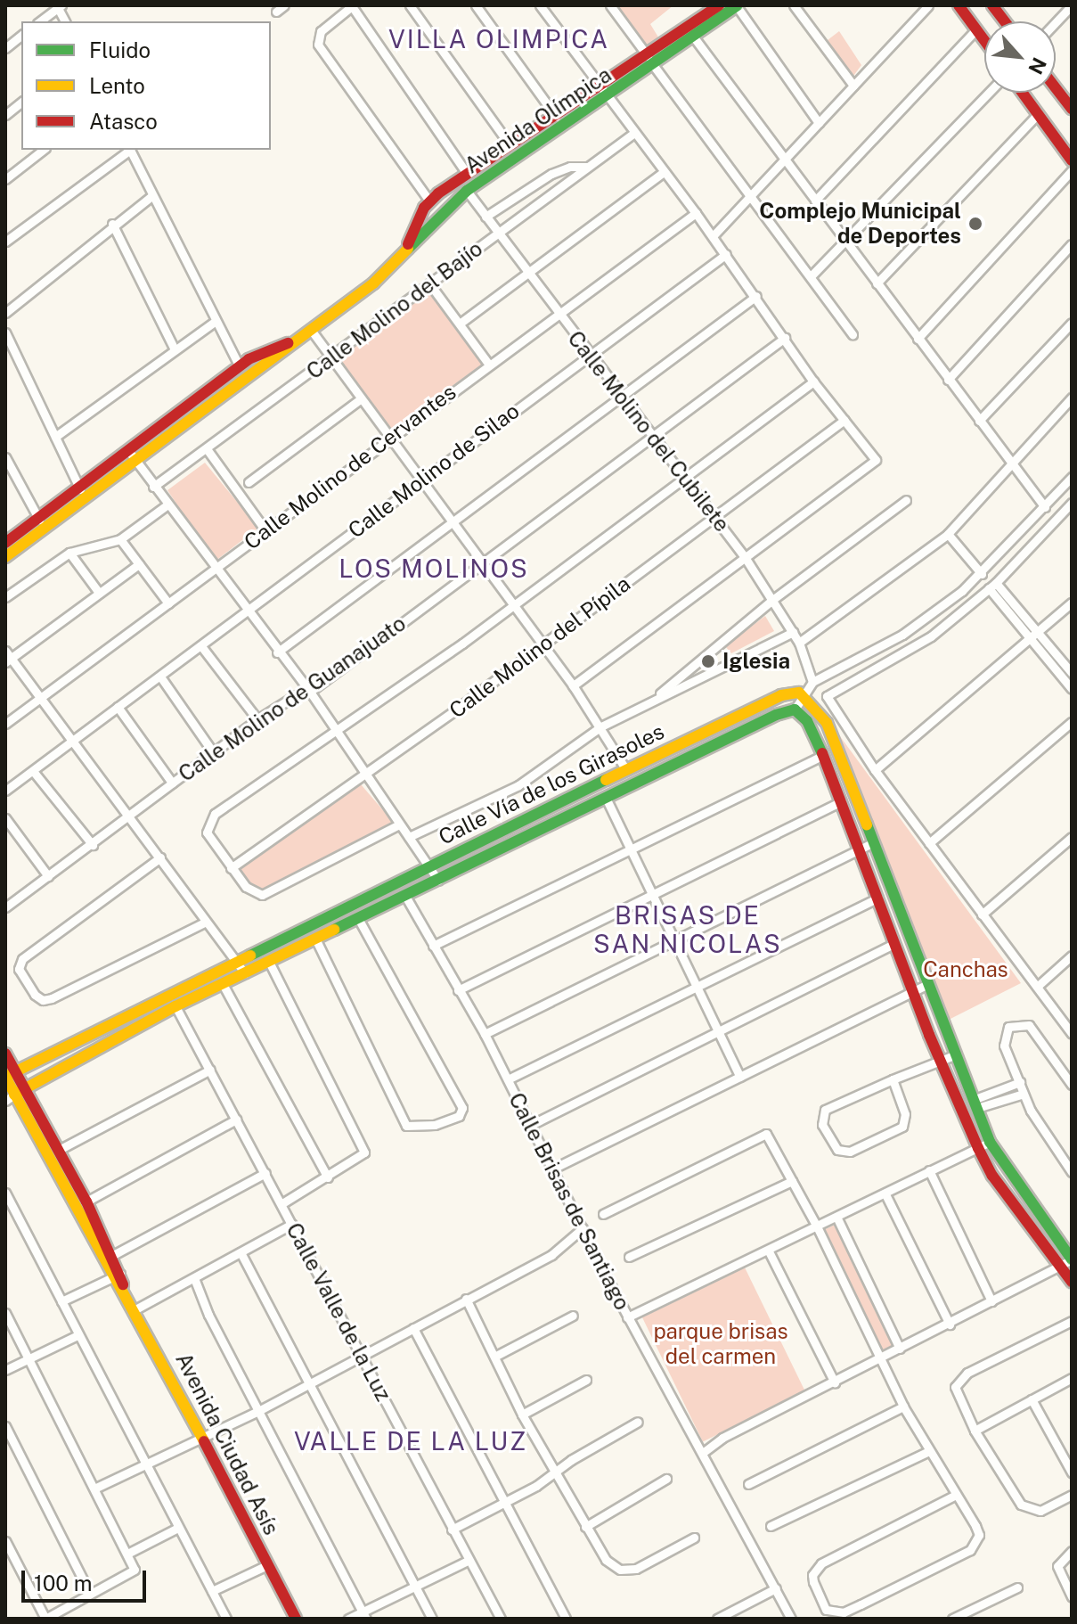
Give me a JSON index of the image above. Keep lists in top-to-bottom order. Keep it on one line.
{"streets":{"street":["Avenida Olímpica","Calle Molino del Bajío","Calle Molino del Cubilete","Calle Molino de Cervantes","Calle Molino de Silao","Calle Molino del Pípila","Calle Molino de Guanajuato","Calle Vía de los Girasoles","Calle Brisas de Santiago","Calle Valle de la Luz","Avenida Ciudad Asís"]},"crossings":[["Avenida Olímpica","Calle Molino del Cubilete"],["Calle Molino del Bajío","Calle Molino del Cubilete"],["Calle Molino del Cubilete","Calle Molino de Cervantes"],["Calle Molino del Cubilete","Calle Molino de Silao"],["Calle Molino del Cubilete","Calle Molino del Pípila"],["Calle Molino del Cubilete","Calle Molino de Guanajuato"],["Calle Vía de los Girasoles","Calle Brisas de Santiago"],["Calle Vía de los Girasoles","Calle Valle de la Luz"],["Calle Vía de los Girasoles","Avenida Ciudad Asís"]],"districts":["VILLA OLIMPICA","LOS MOLINOS","BRISAS DE SAN NICOLAS","VALLE DE LA LUZ"],"parks":["Canchas","parque brisas del carmen"],"places":["Complejo Municipal de Deportes","Iglesia"],"legend":["Fluido","Lento","Atasco"],"scale_bar":"100 m","north":"bottom right"}
